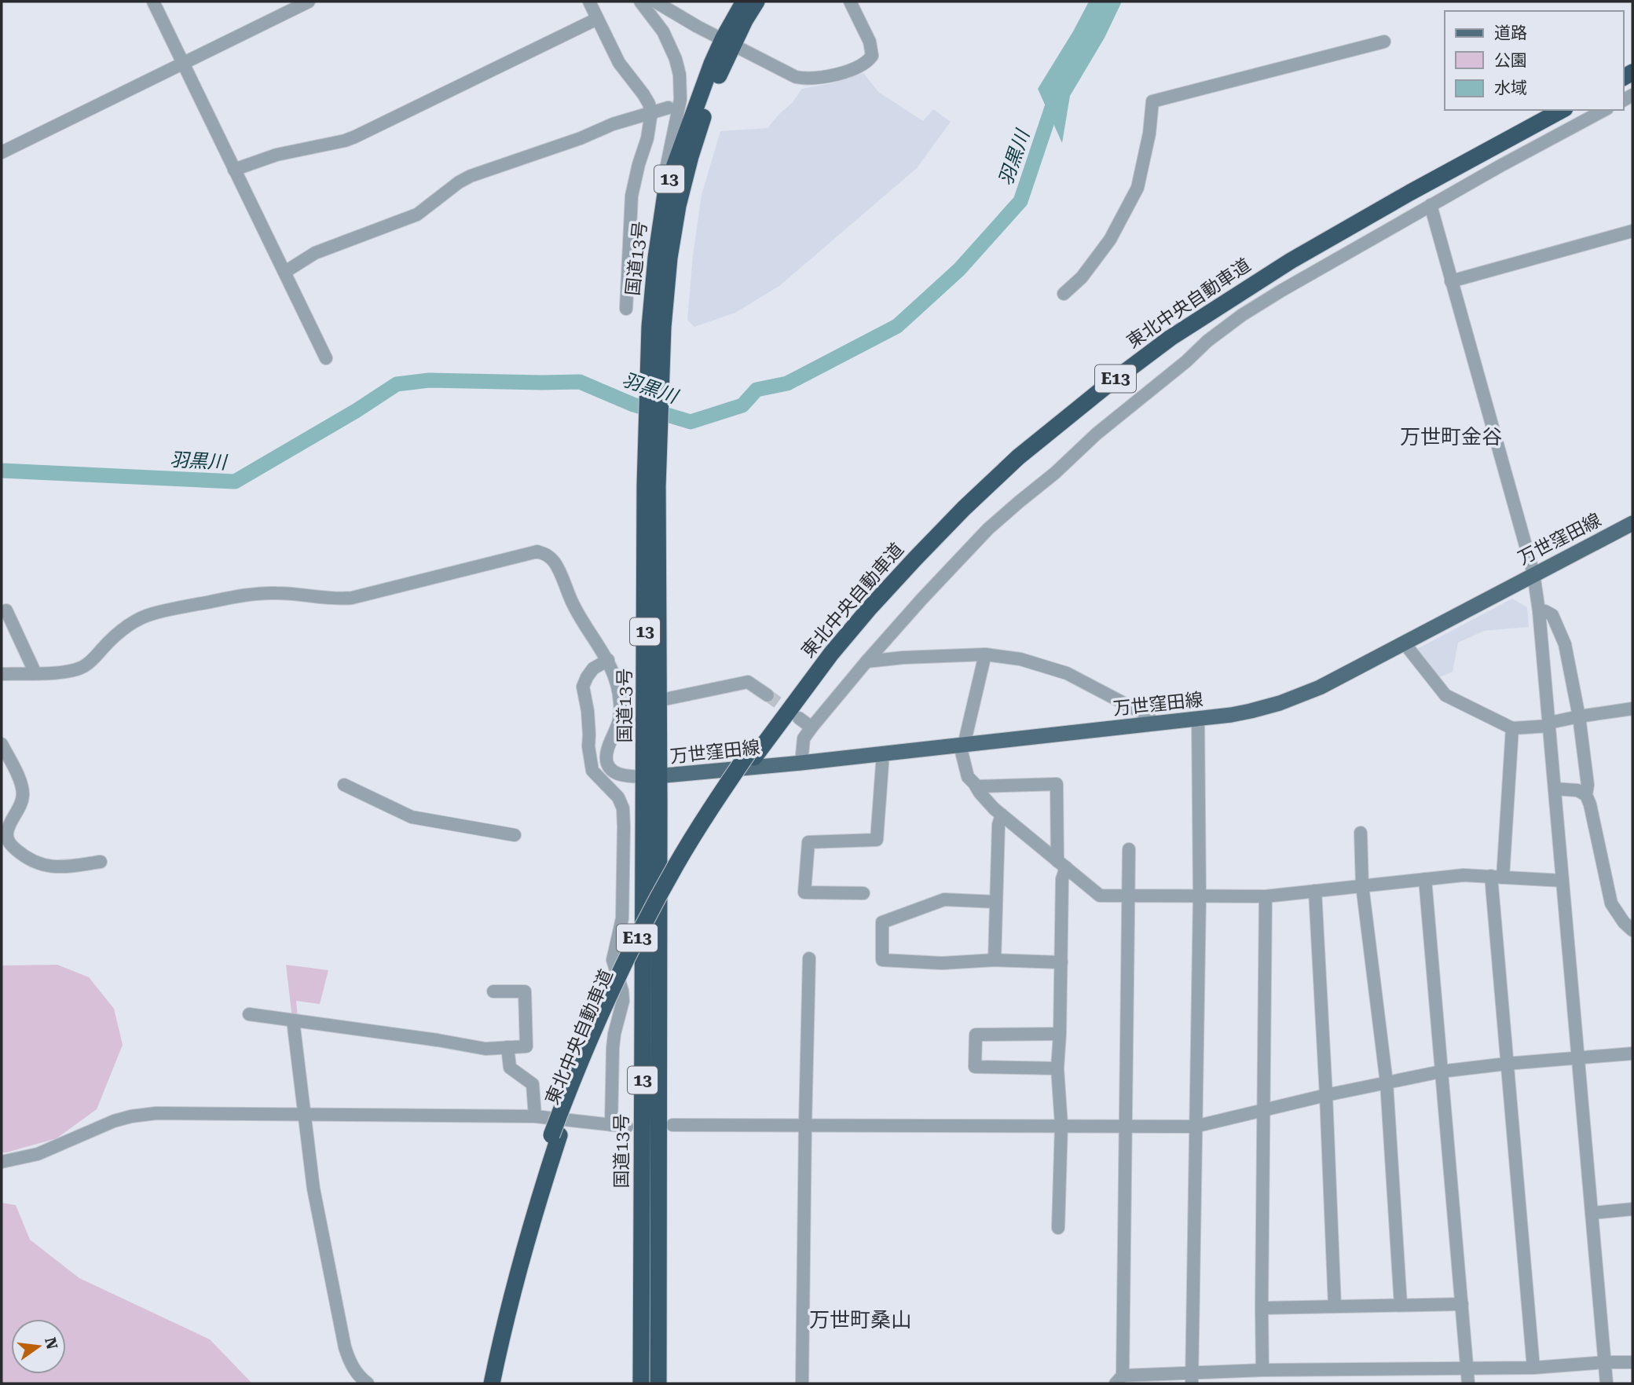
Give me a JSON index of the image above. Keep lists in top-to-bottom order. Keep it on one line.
{"streets":{"highway":["13","国道13号","東北中央自動車道","E13"],"main road":["万世窪田線"]},"crossings":[["13","国道13号"],["国道13号","万世窪田線"]],"districts":["万世町金谷","万世町桑山"],"water":["羽黒川"],"legend":["道路","公園","水域"],"north":"right"}
